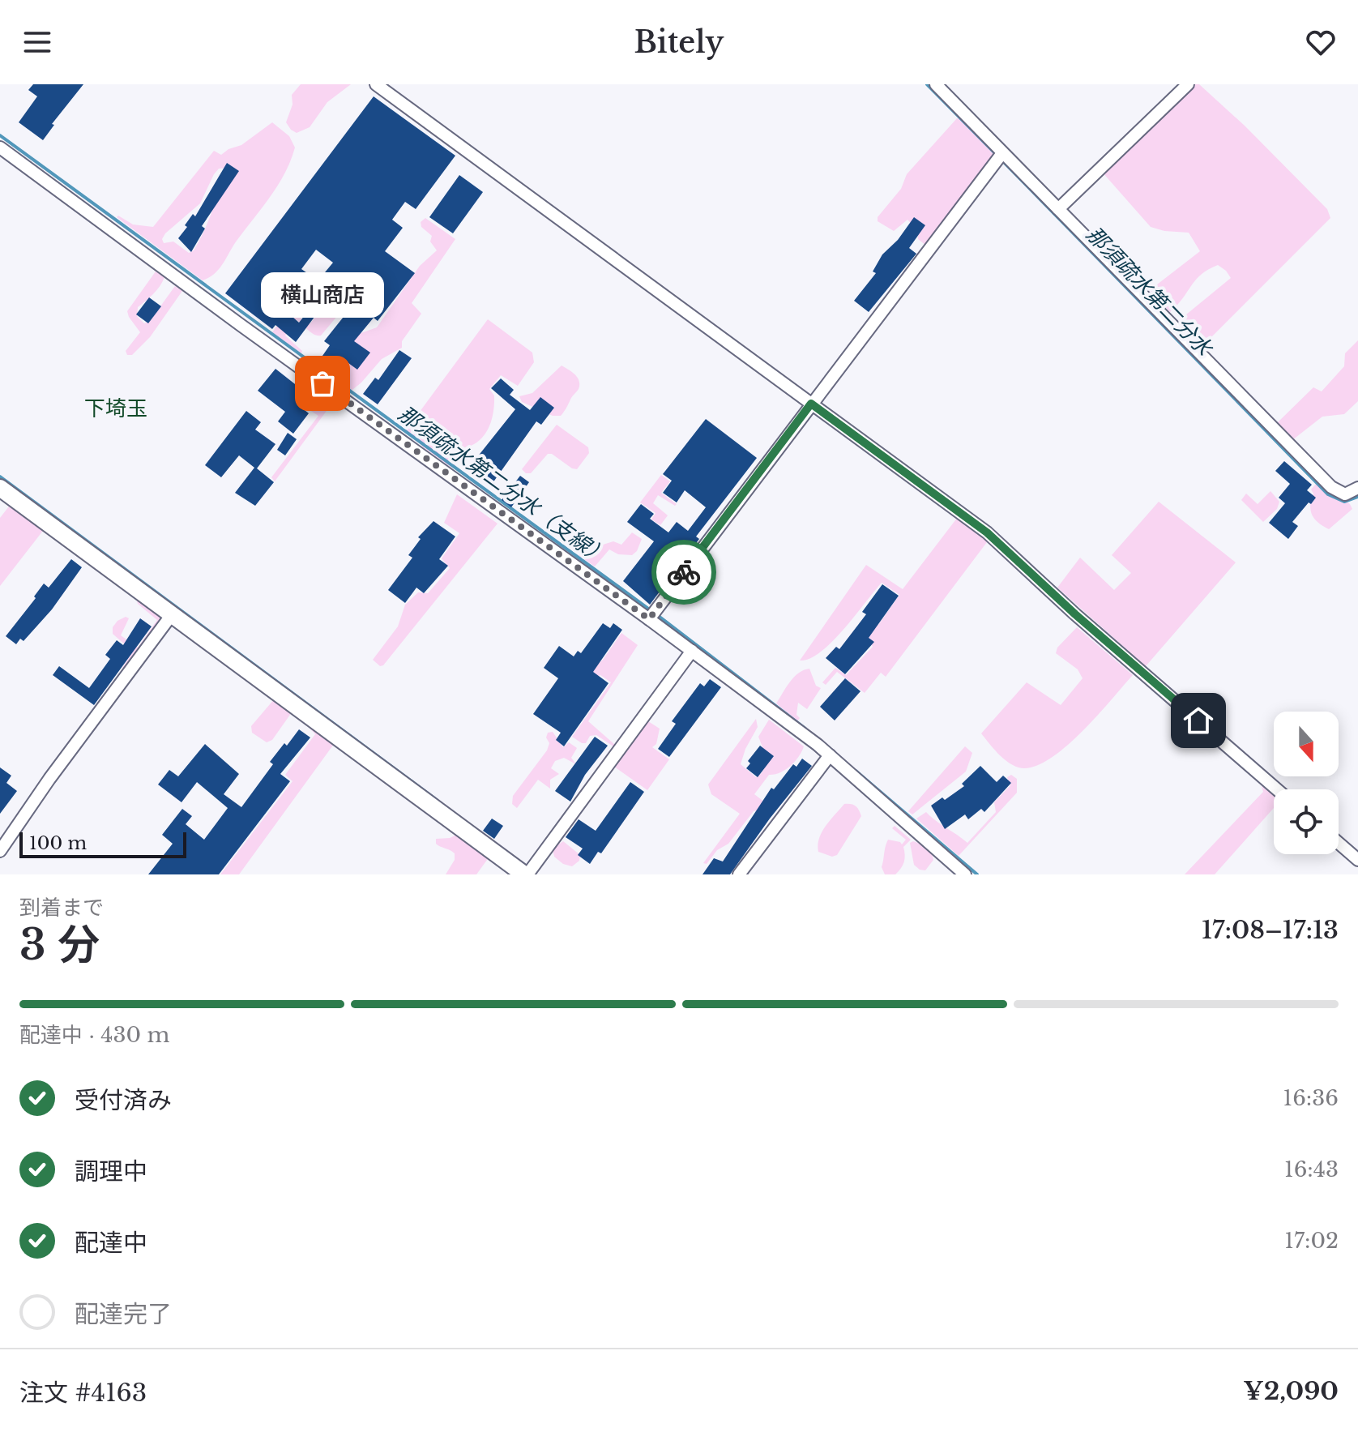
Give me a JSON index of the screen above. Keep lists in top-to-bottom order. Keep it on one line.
{"districts":["下埼玉"],"water":["那須疏水第二分水","那須疏水第二分水（支線）"],"places":["横山商店"],"scale_bar":"100 m","north":"bottom","page":{"header":"Bitely","bubble":"横山商店","scale":"100 m","heading":["3 分","到着まで","17:08–17:13"],"panel":["注文 #4163","¥2,090"],"bar":"配達中 · 430 m","list":[["受付済み","16:36"],["調理中","16:43"],["配達中","17:02"],"配達完了"]}}
